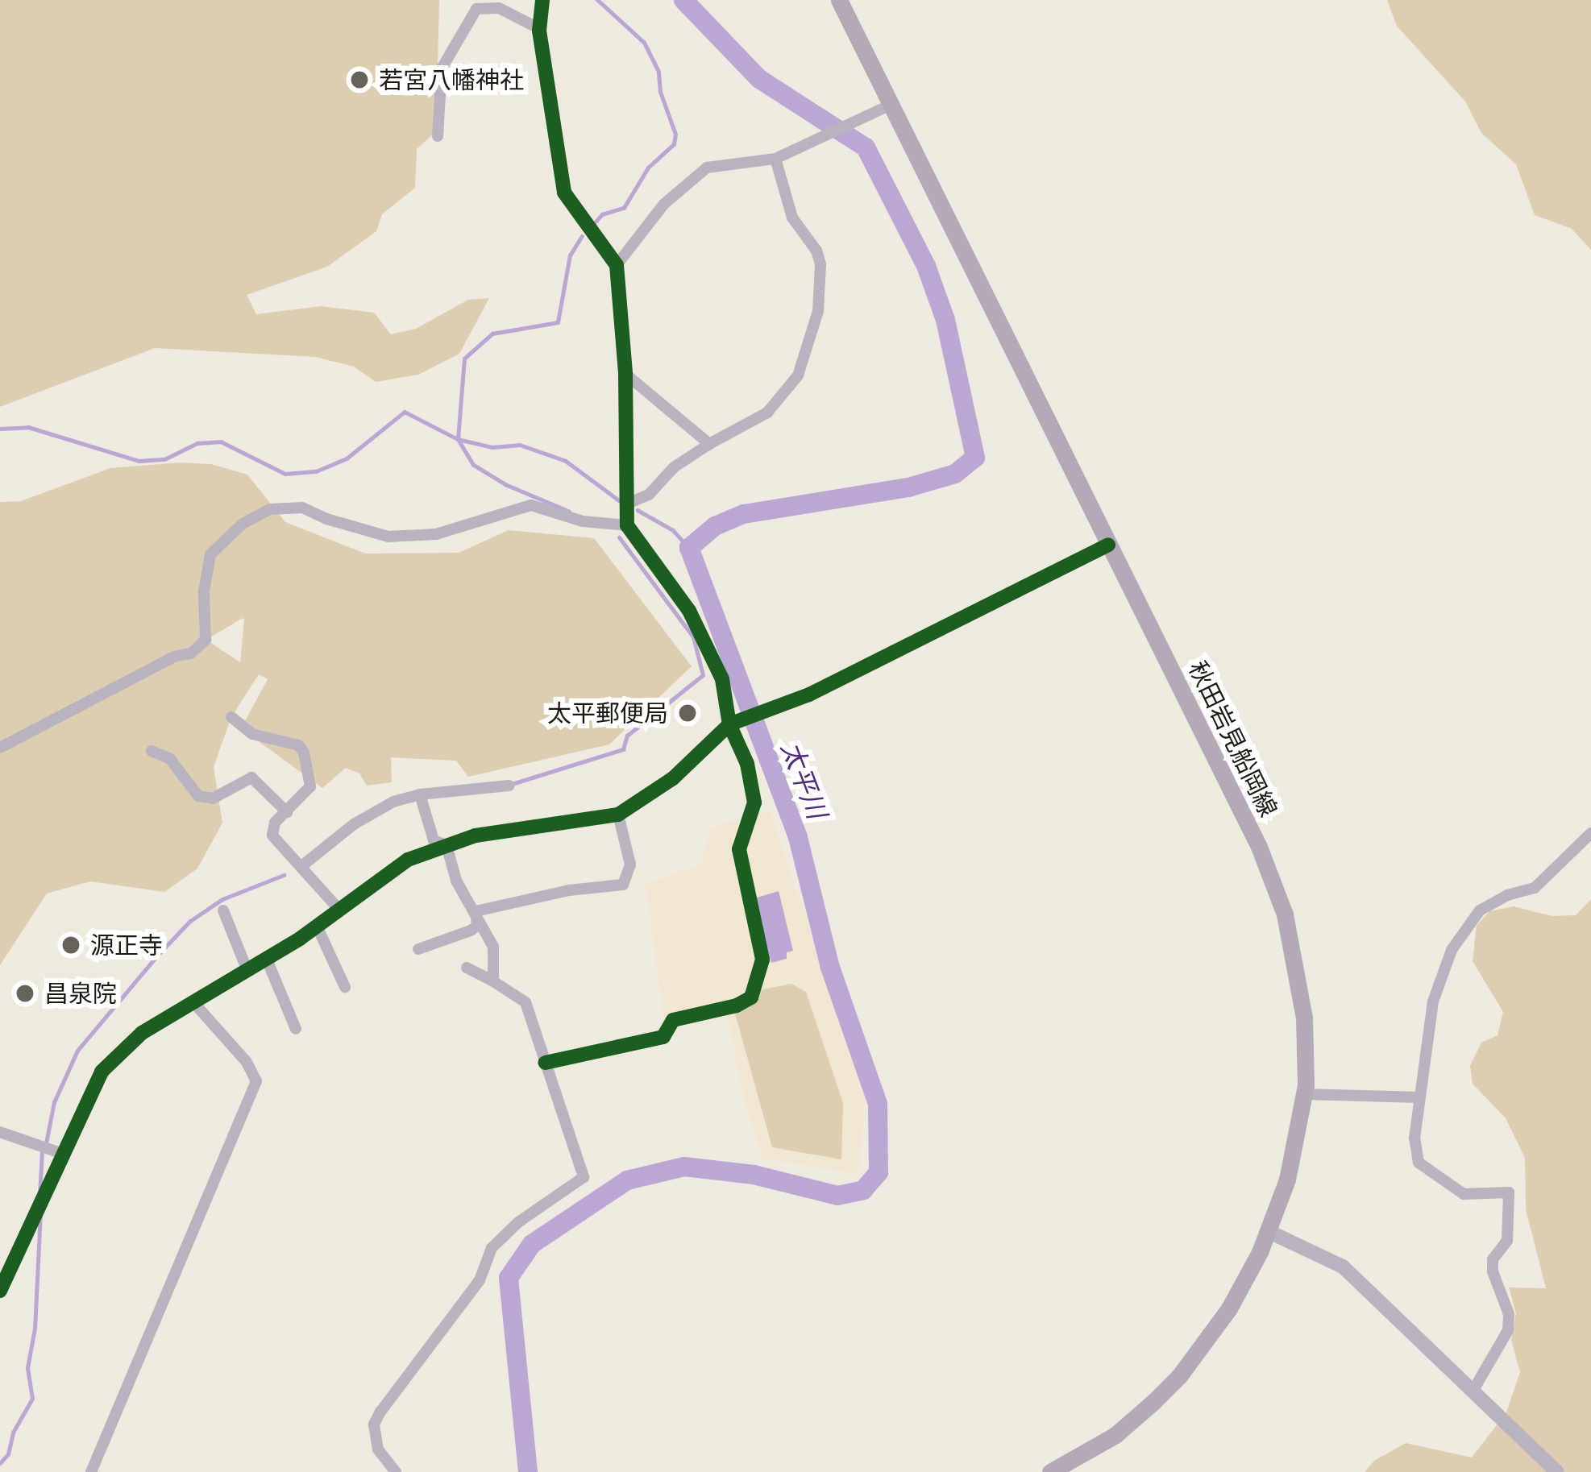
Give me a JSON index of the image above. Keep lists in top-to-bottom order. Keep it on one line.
{"streets":{"main road":["秋田岩見船岡線"]},"water":["太平川"],"places":["若宮八幡神社","太平郵便局","源正寺","昌泉院"]}
